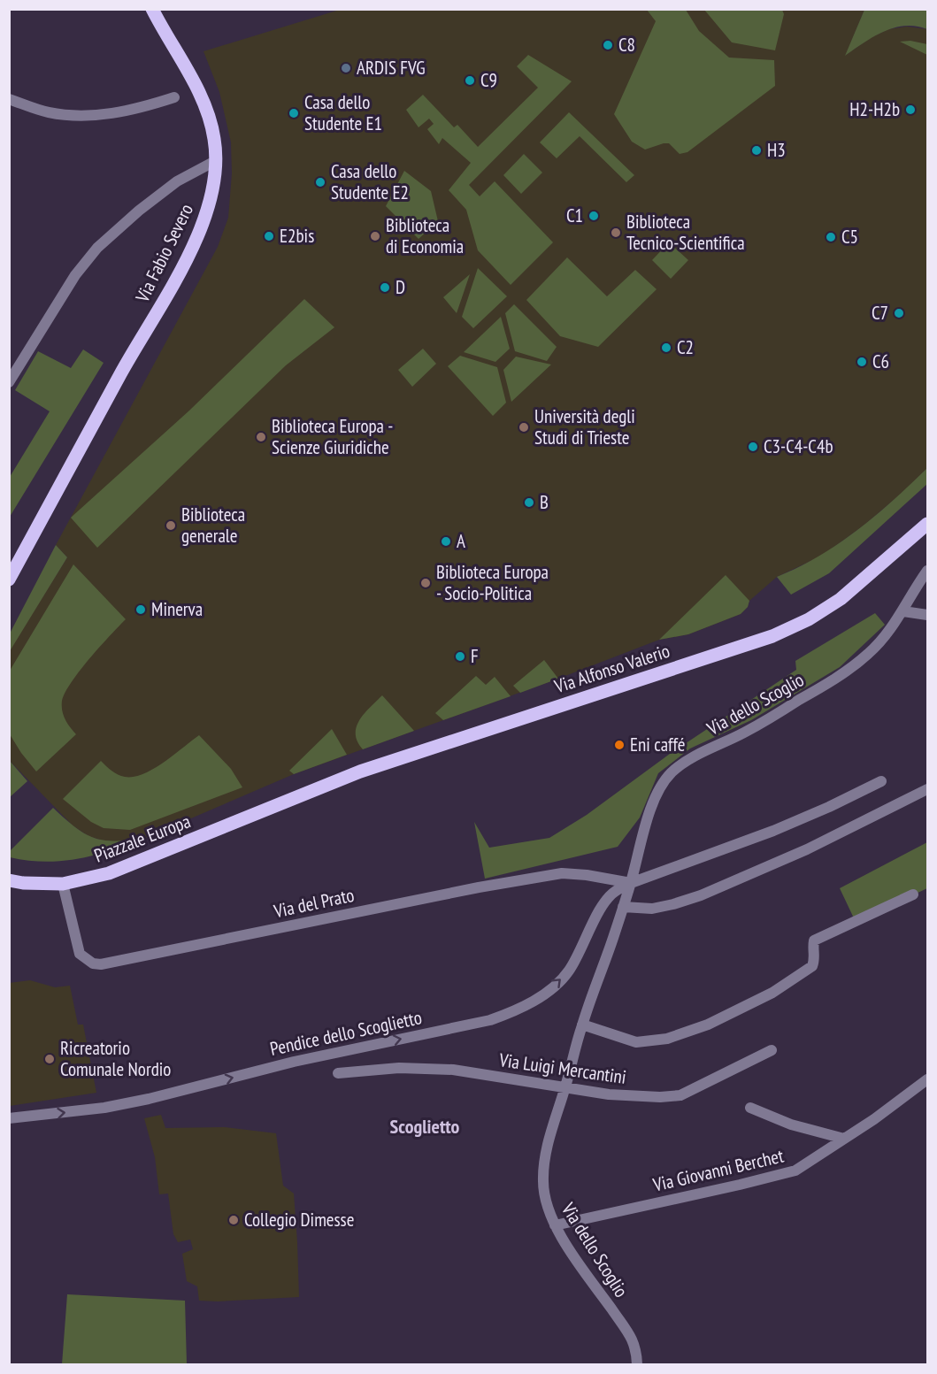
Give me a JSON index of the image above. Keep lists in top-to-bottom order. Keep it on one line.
{"streets":{"main road":["Via Fabio Severo","Via Alfonso Valerio","Piazzale Europa"],"street":["Via dello Scoglio","Via del Prato","Pendice dello Scoglietto","Via Luigi Mercantini","Via Giovanni Berchet"]},"crossings":[["Via Alfonso Valerio","Piazzale Europa"],["Via dello Scoglio","Via del Prato"],["Via dello Scoglio","Pendice dello Scoglietto"],["Via dello Scoglio","Via Luigi Mercantini"],["Via dello Scoglio","Via Giovanni Berchet"],["Piazzale Europa","Via del Prato"],["Via del Prato","Pendice dello Scoglietto"]],"one_way":["Pendice dello Scoglietto"],"districts":["Scoglietto"],"places":["C8","ARDIS FVG","C9","H2-H2b","Casa dello Studente E1","H3","Casa dello Studente E2","C1","Biblioteca Tecnico-Scientifica","E2bis","Biblioteca di Economia","C5","D","C7","C2","C6","Università degli Studi di Trieste","Biblioteca Europa - Scienze Giuridiche","C3-C4-C4b","B","Biblioteca generale","A","Biblioteca Europa - Socio-Politica","Minerva","F","Eni caffé","Ricreatorio Comunale Nordio","Collegio Dimesse"]}
